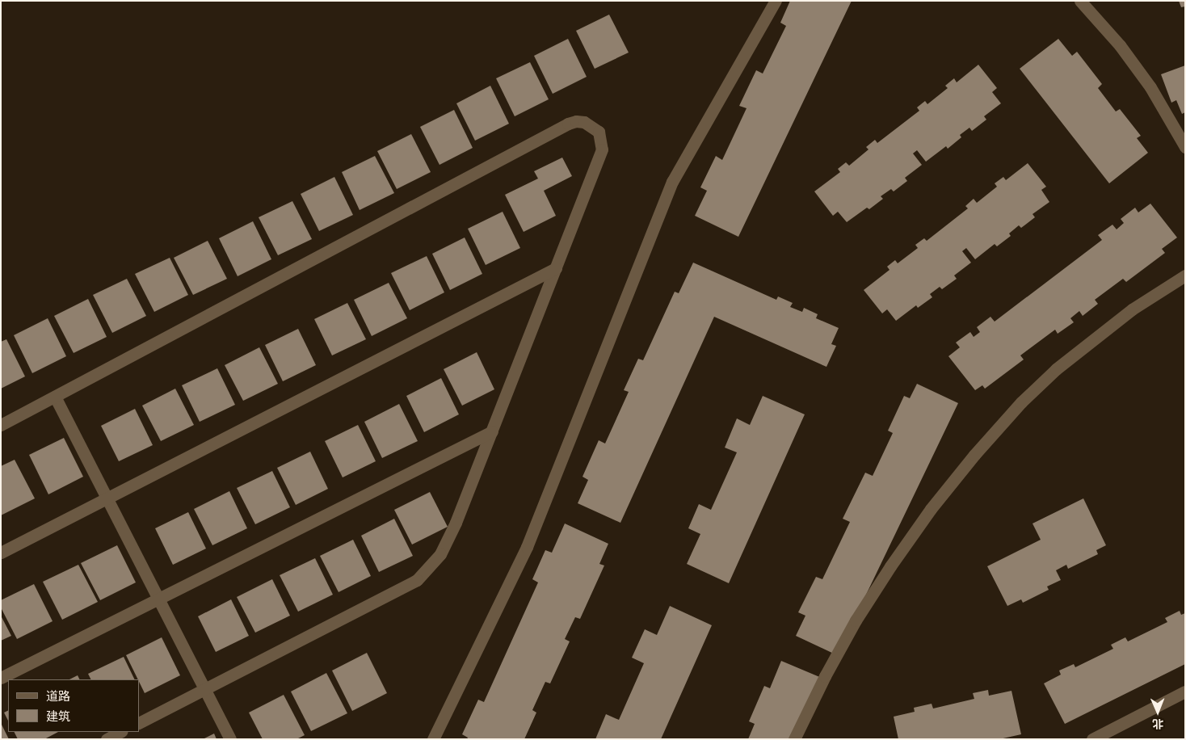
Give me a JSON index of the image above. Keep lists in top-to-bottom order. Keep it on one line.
{"legend":["道路","建筑"],"north":"bottom"}
